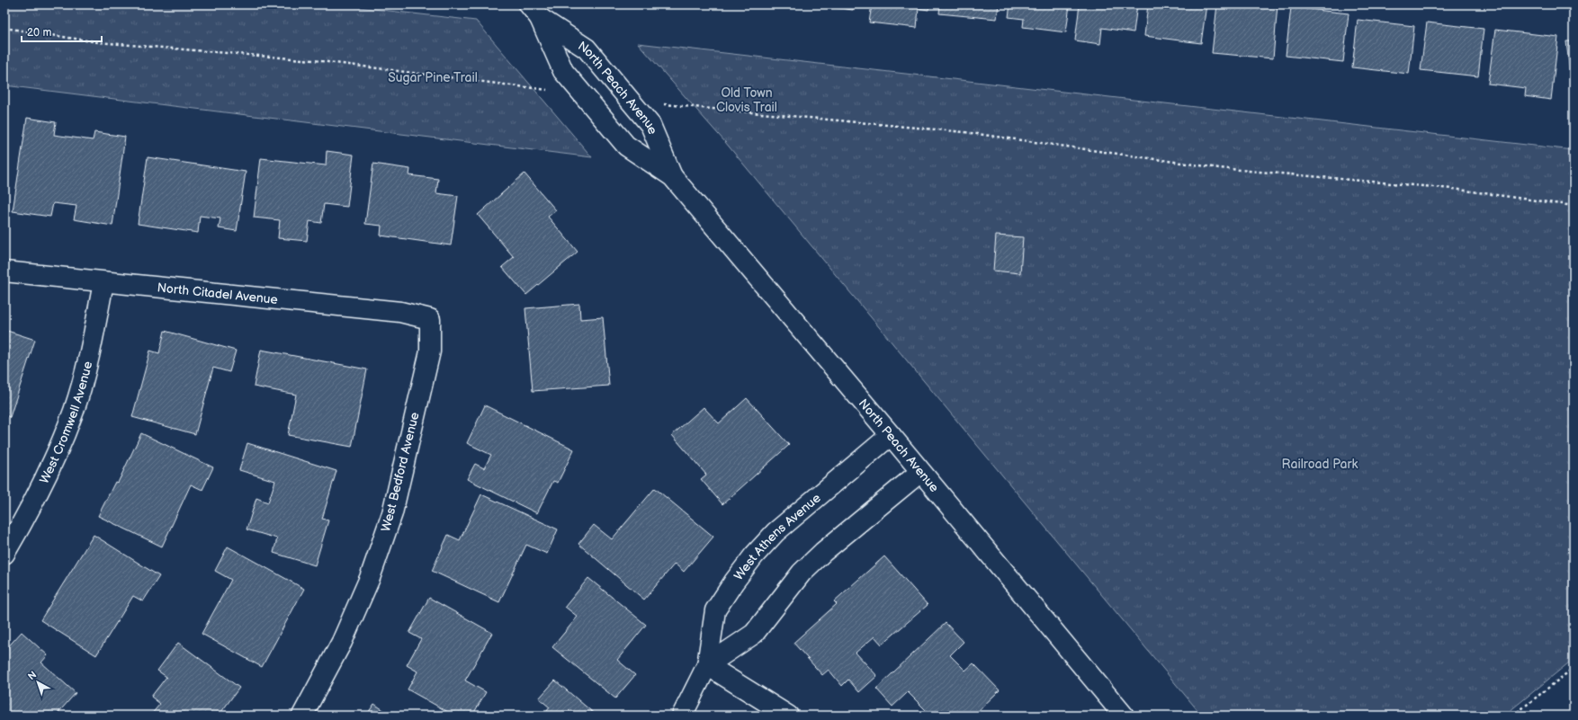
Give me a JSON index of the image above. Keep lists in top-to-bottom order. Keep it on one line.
{"streets":{"street":["North Peach Avenue","North Citadel Avenue","West Cromwell Avenue","West Bedford Avenue","West Athens Avenue"]},"crossings":[["North Peach Avenue","West Athens Avenue"],["North Citadel Avenue","West Cromwell Avenue"],["North Citadel Avenue","West Bedford Avenue"]],"parks":["Sugar Pine Trail","Old Town Clovis Trail","Railroad Park"],"scale_bar":"20 m","north":"top left"}
